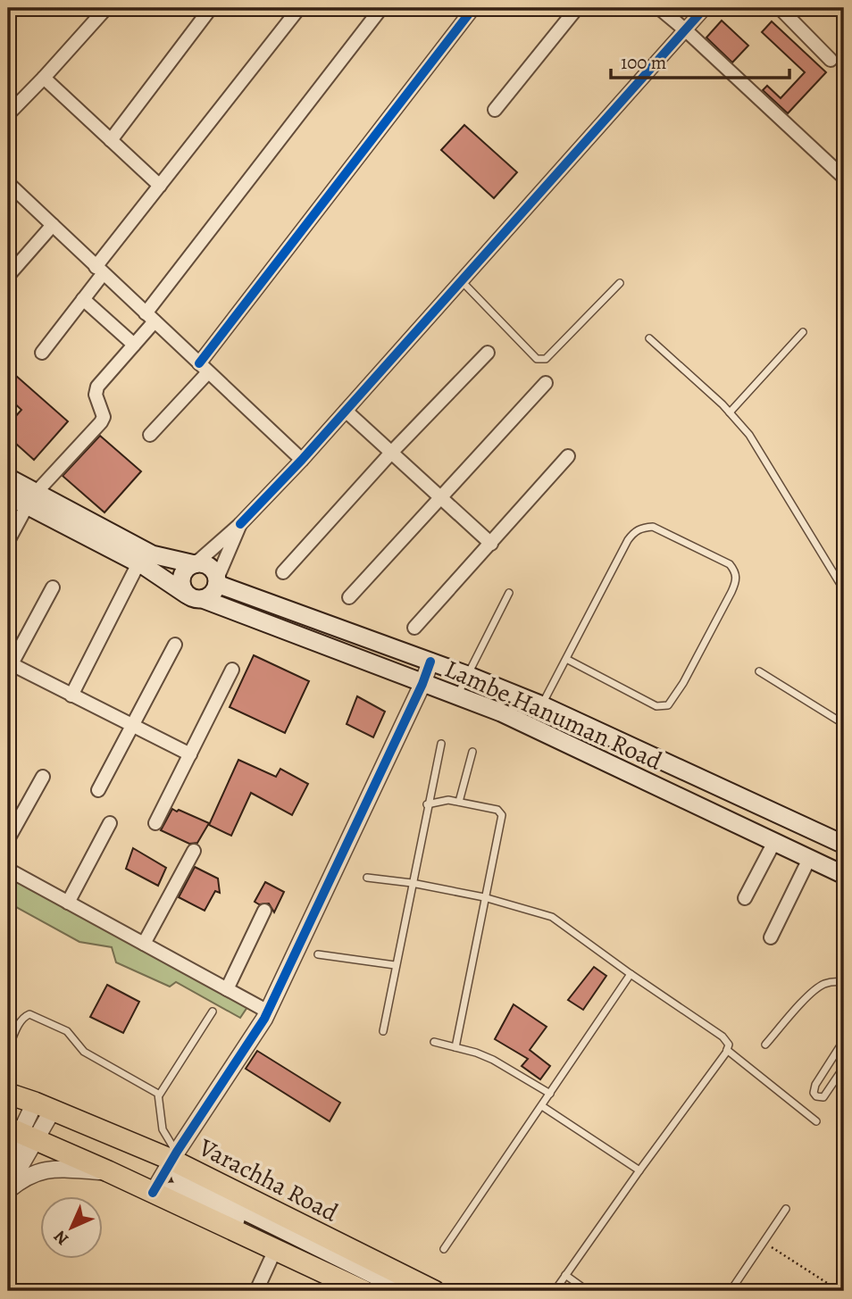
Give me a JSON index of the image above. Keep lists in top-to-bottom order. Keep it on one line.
{"streets":{"main road":["Lambe Hanuman Road","Varachha Road"]},"scale_bar":"100 m","north":"bottom left"}
